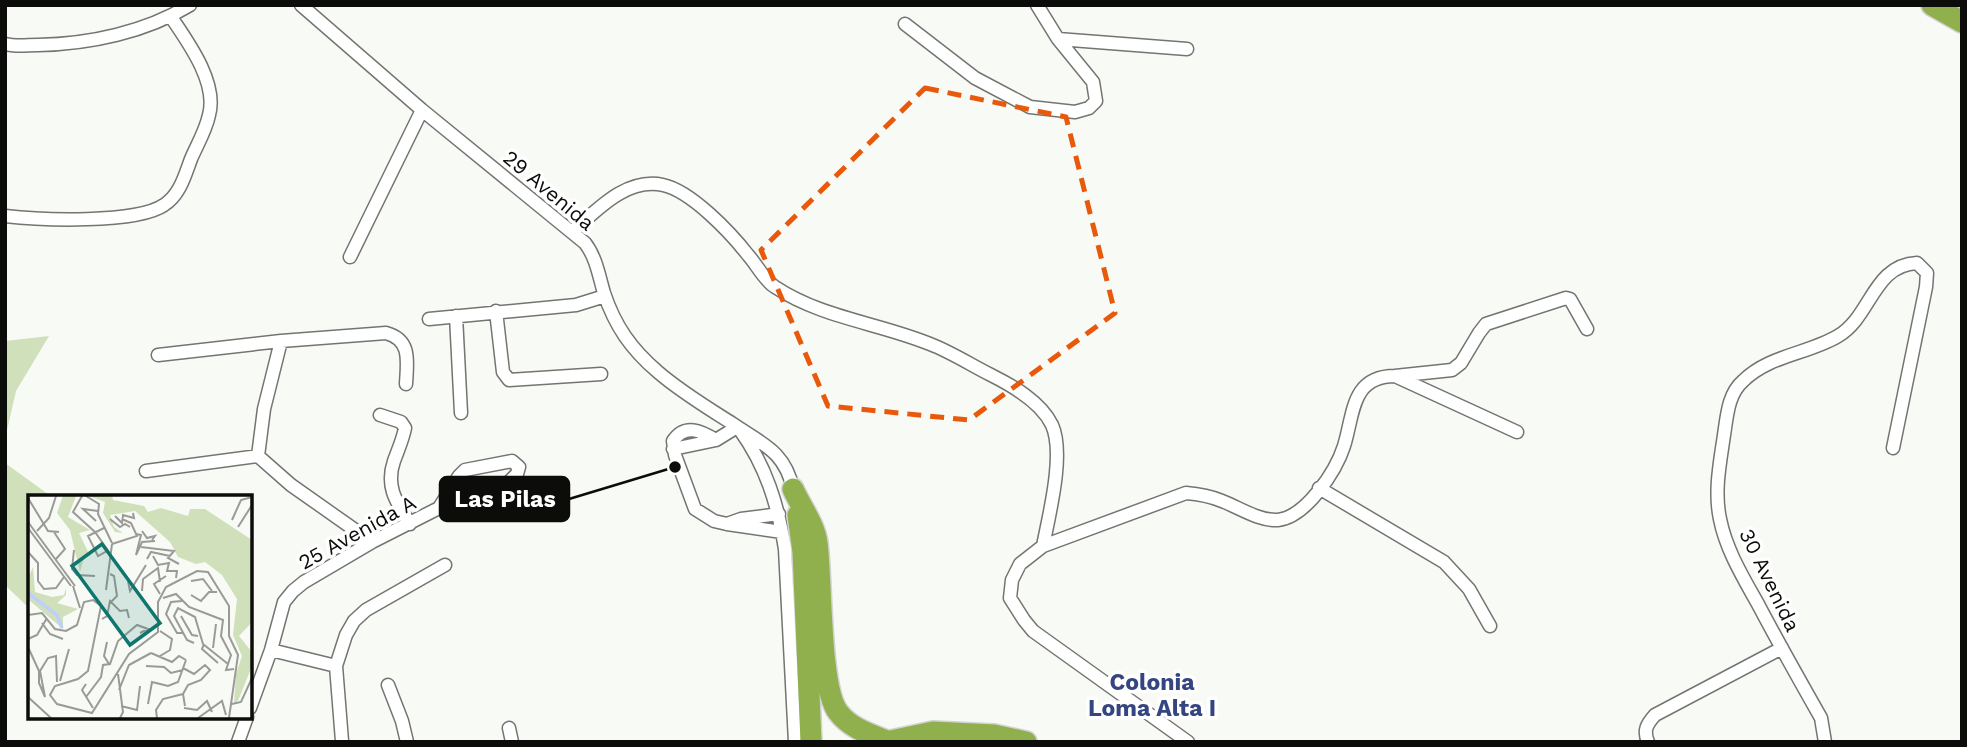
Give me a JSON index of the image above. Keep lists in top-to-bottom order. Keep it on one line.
{"streets":{"street":["29 Avenida","25 Avenida A","30 Avenida"]},"districts":["Colonia Loma Alta I"],"places":["Las Pilas"]}
